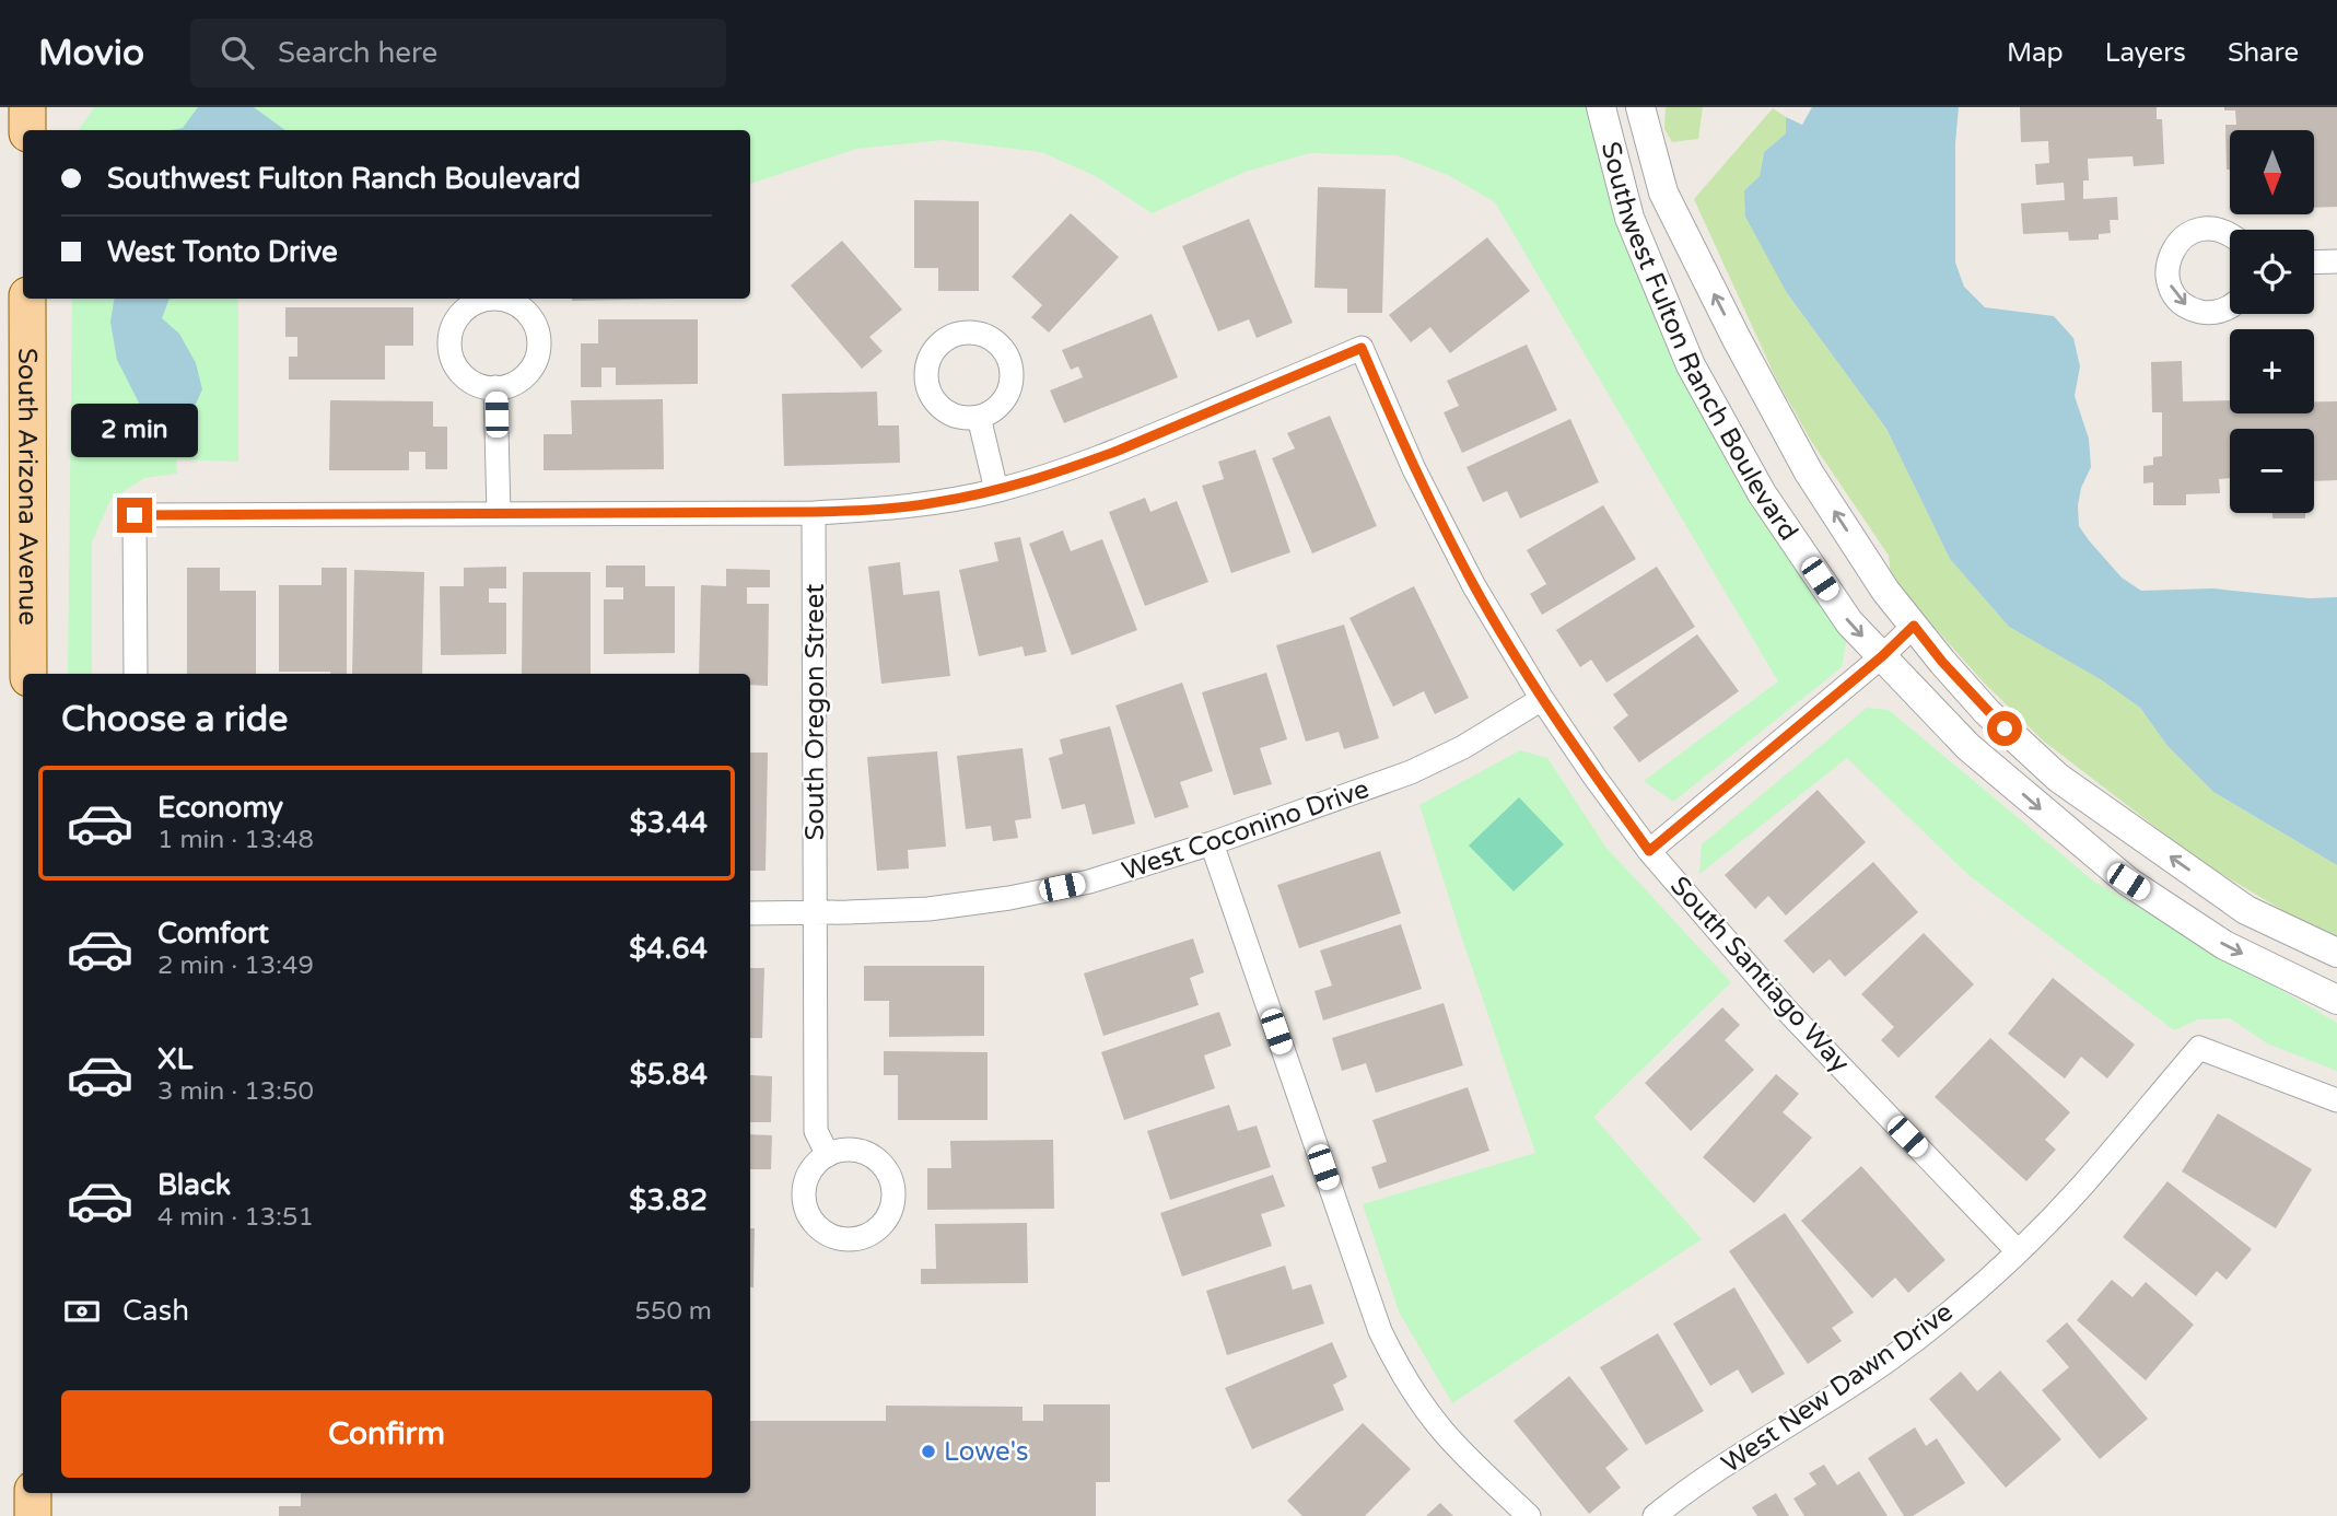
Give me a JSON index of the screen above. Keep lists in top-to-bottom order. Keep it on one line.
{"streets":{"main road":["South Arizona Avenue"],"street":["Southwest Fulton Ranch Boulevard","South Oregon Street","West Coconino Drive","South Santiago Way","West New Dawn Drive"]},"crossings":[["South Oregon Street","West Coconino Drive"],["West Coconino Drive","South Santiago Way"],["South Santiago Way","West New Dawn Drive"]],"places":["Lowe's"],"north":"bottom","page":{"header":"Movio","search":"Search here","nav":["Map","Layers","Share"],"map_buttons":["+","−"],"banner":["Southwest Fulton Ranch Boulevard","West Tonto Drive"],"bubble":"2 min","heading":"Choose a ride","list":[{"name":"Economy","note":"1 min · 13:48","value":"$3.44"},{"name":"Comfort","note":"2 min · 13:49","value":"$4.64"},{"name":"XL","note":"3 min · 13:50","value":"$5.84"},{"name":"Black","note":"4 min · 13:51","value":"$3.82"}],"pay":["Cash","550 m"],"buttons":"Confirm"}}
